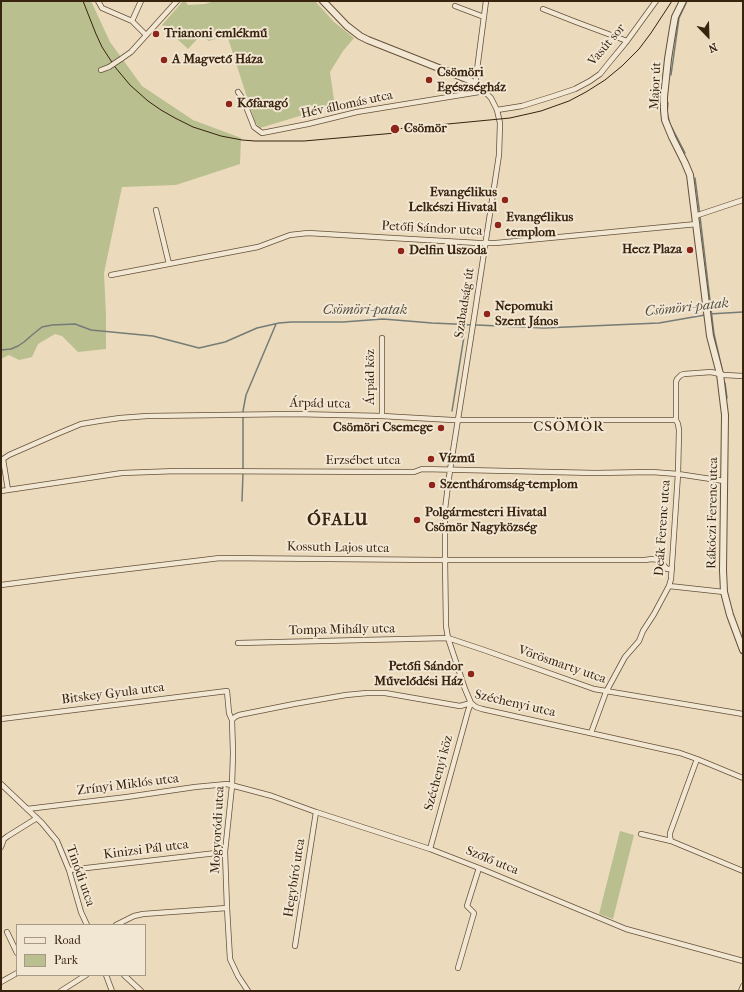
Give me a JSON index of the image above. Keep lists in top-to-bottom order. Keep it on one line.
{"streets":{"street":["Vasút sor","Major út","Hév állomás utca","Petőfi Sándor utca","Szabadság út","Árpád köz","Árpád utca","Erzsébet utca","Rákóczi Ferenc utca","Deák Ferenc utca","Kossuth Lajos utca","Tompa Mihály utca","Vörösmarty utca","Bitskey Gyula utca","Széchenyi utca","Széchenyi köz","Zrínyi Miklós utca","Mogyoródi utca","Kinizsi Pál utca","Szőlő utca","Tinódi utca","Hegybíró utca"]},"crossings":[["Vasút sor","Szabadság út"],["Major út","Petőfi Sándor utca"],["Major út","Rákóczi Ferenc utca"],["Hév állomás utca","Szabadság út"],["Petőfi Sándor utca","Szabadság út"],["Szabadság út","Árpád utca"],["Szabadság út","Erzsébet utca"],["Szabadság út","Kossuth Lajos utca"],["Szabadság út","Tompa Mihály utca"],["Szabadság út","Vörösmarty utca"],["Szabadság út","Széchenyi utca"],["Szabadság út","Széchenyi köz"],["Árpád köz","Árpád utca"],["Árpád utca","Erzsébet utca"],["Árpád utca","Deák Ferenc utca"],["Erzsébet utca","Rákóczi Ferenc utca"],["Erzsébet utca","Deák Ferenc utca"],["Rákóczi Ferenc utca","Deák Ferenc utca"],["Deák Ferenc utca","Kossuth Lajos utca"],["Deák Ferenc utca","Vörösmarty utca"],["Deák Ferenc utca","Széchenyi utca"],["Tompa Mihály utca","Vörösmarty utca"],["Bitskey Gyula utca","Mogyoródi utca"],["Széchenyi utca","Széchenyi köz"],["Széchenyi utca","Mogyoródi utca"],["Széchenyi köz","Szőlő utca"],["Zrínyi Miklós utca","Mogyoródi utca"],["Zrínyi Miklós utca","Szőlő utca"],["Zrínyi Miklós utca","Tinódi utca"],["Mogyoródi utca","Kinizsi Pál utca"],["Mogyoródi utca","Szőlő utca"],["Kinizsi Pál utca","Tinódi utca"],["Szőlő utca","Hegybíró utca"]],"districts":["CSÖMÖR","ÓFALU"],"water":["Csömöri-patak"],"places":["Trianoni emlékmű","A Magvető Háza","Csömöri Egészségház","Kőfaragó","Csömör","Evangélikus Lelkészi Hivatal","Evangélikus templom","Hecz Plaza","Delfin Uszoda","Nepomuki Szent János","Csömöri Csemege","Vízmű","Szentháromság-templom","Polgármesteri Hivatal Csömör Nagyközség","Petőfi Sándor Művelődési Ház"],"legend":["Road","Park"],"north":"bottom right"}
